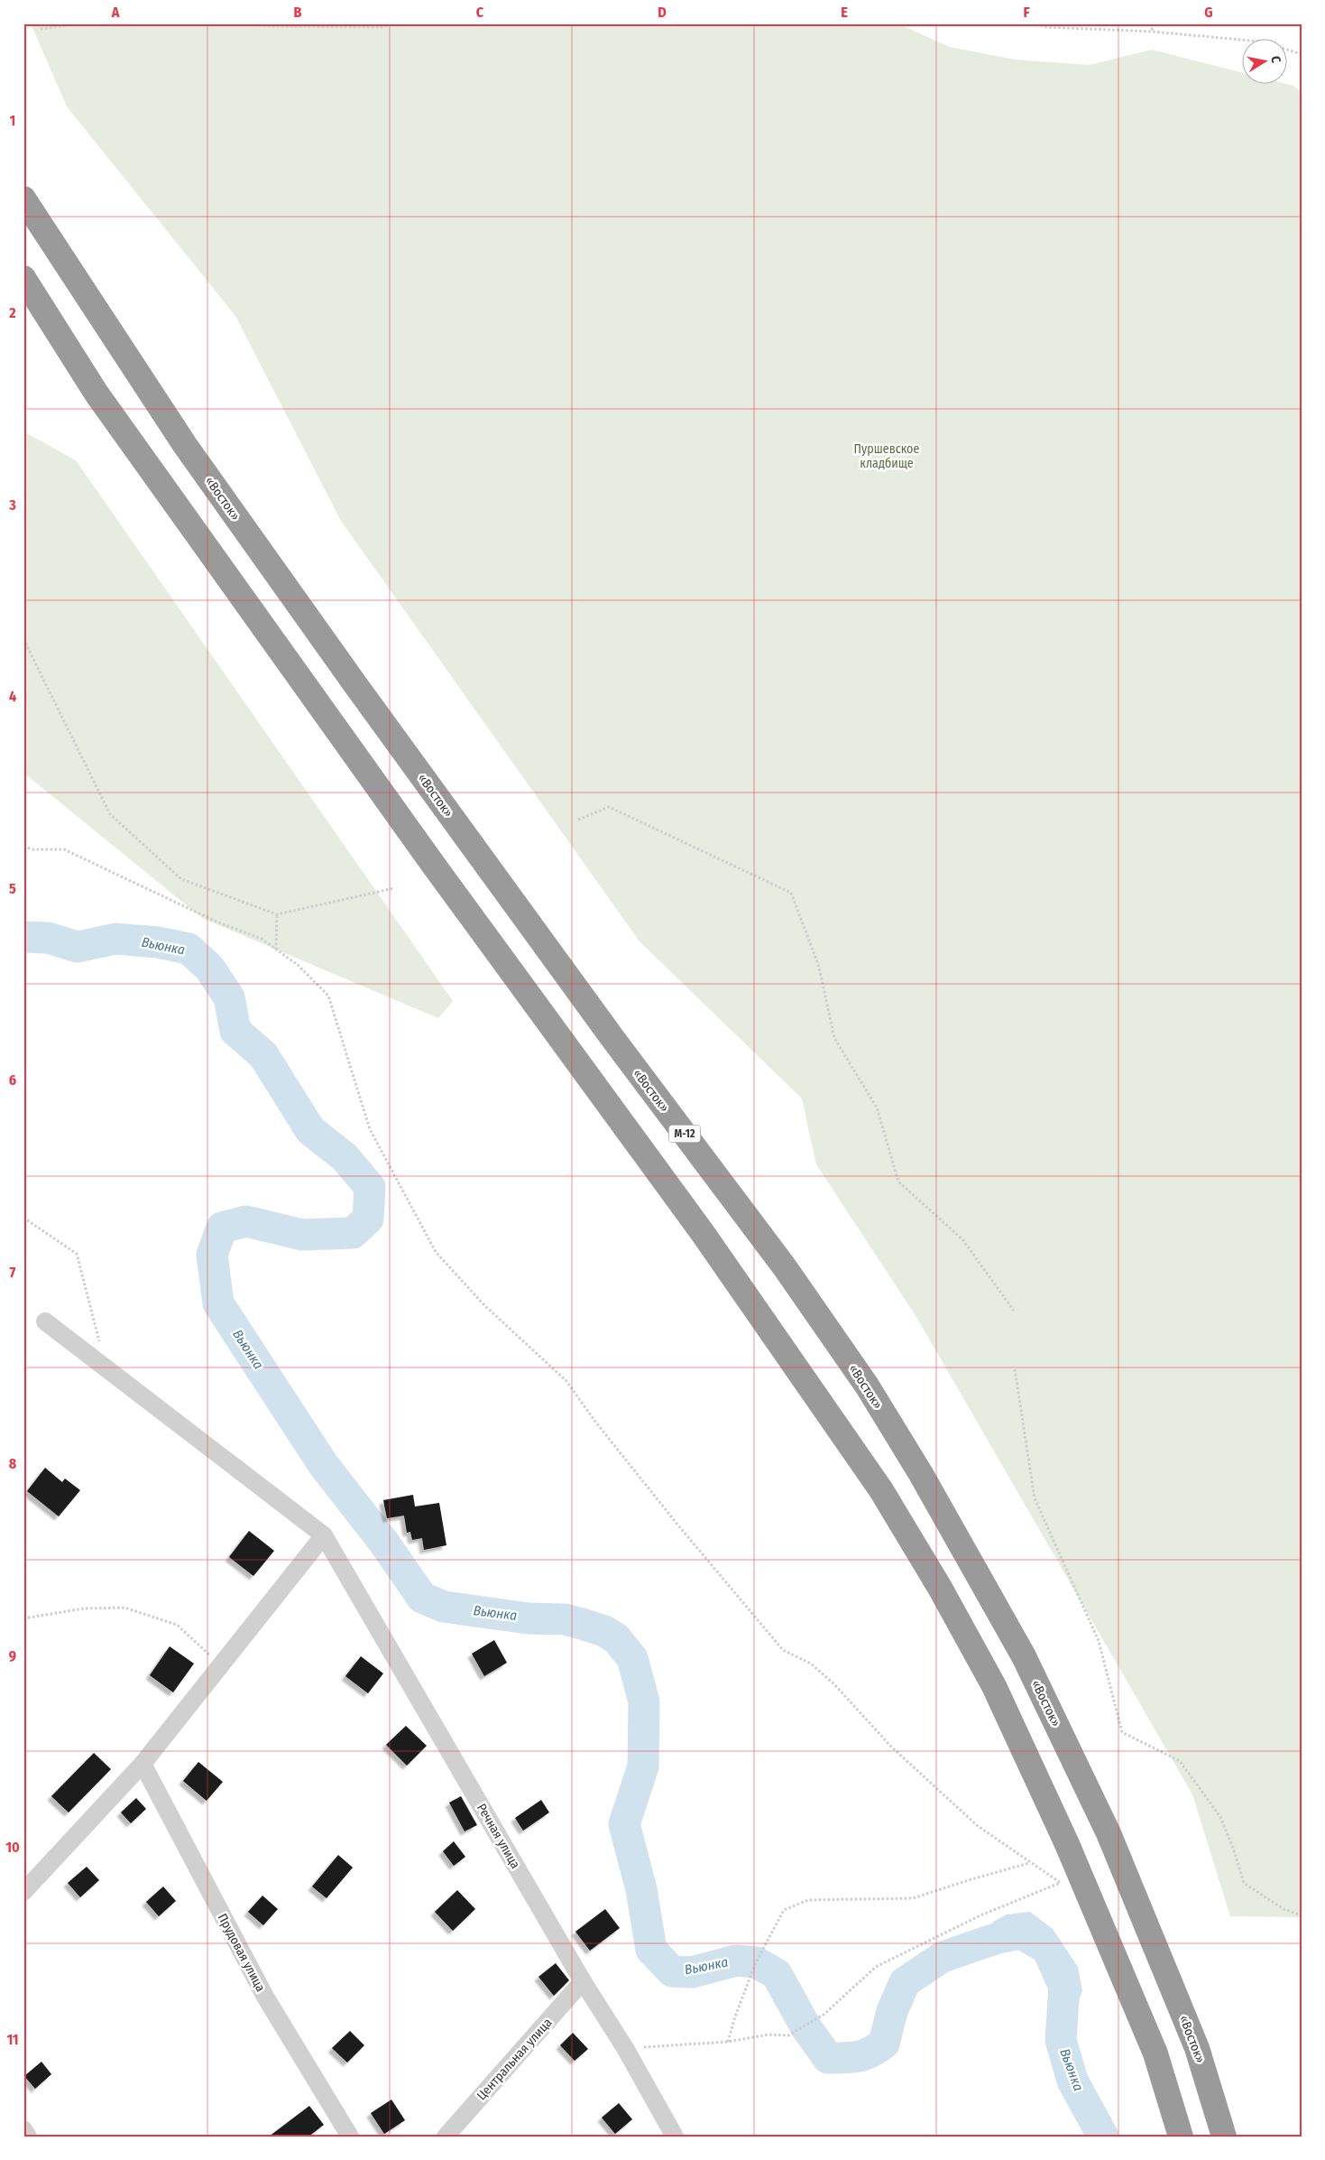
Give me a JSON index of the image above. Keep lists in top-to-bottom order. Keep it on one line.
{"streets":{"highway":["«Восток»","М-12"],"street":["Речная улица","Прудовая улица","Центральная улица"]},"crossings":[["Речная улица","Центральная улица"]],"water":["Вьюнка"],"parks":["Пуршевское кладбище"],"north":"right","grid":{"columns":["A","B","C","D","E","F","G"],"rows":["1","2","3","4","5","6","7","8","9","10","11"]}}
